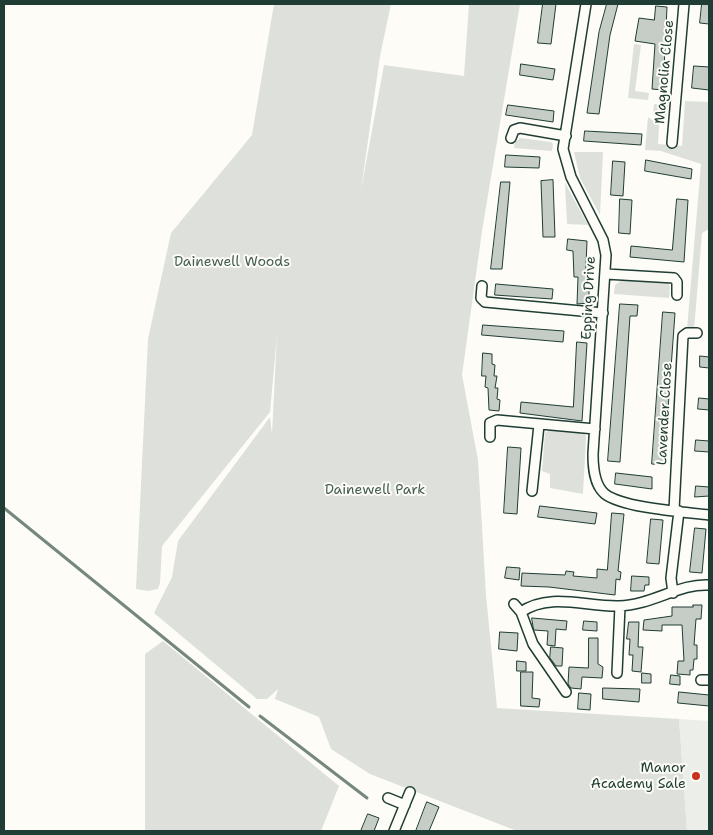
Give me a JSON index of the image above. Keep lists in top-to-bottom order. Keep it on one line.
{"streets":{"street":["Magnolia Close","Epping Drive","Lavender Close"]},"crossings":[["Epping Drive","Lavender Close"]],"parks":["Dainewell Woods","Dainewell Park"],"places":["Manor Academy Sale"]}
